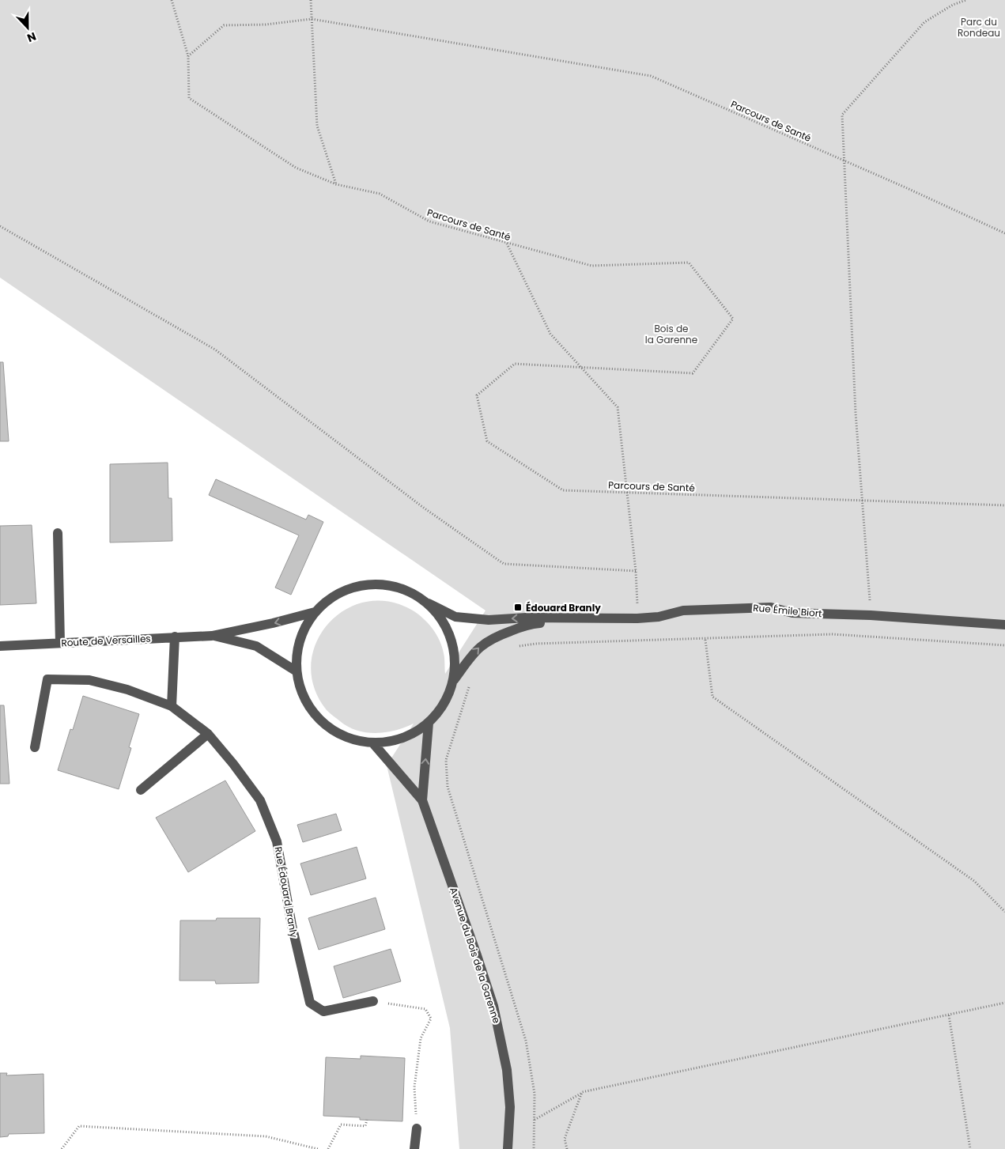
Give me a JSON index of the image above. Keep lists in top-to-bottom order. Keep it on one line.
{"streets":{"street":["Rue Émile Biort","Route de Versailles","Rue Édouard Branly","Avenue du Bois de la Garenne"],"path":["Parcours de Santé"]},"parks":["Parc du Rondeau","Bois de la Garenne"],"places":{"transit":["Édouard Branly"]},"north":"bottom"}
